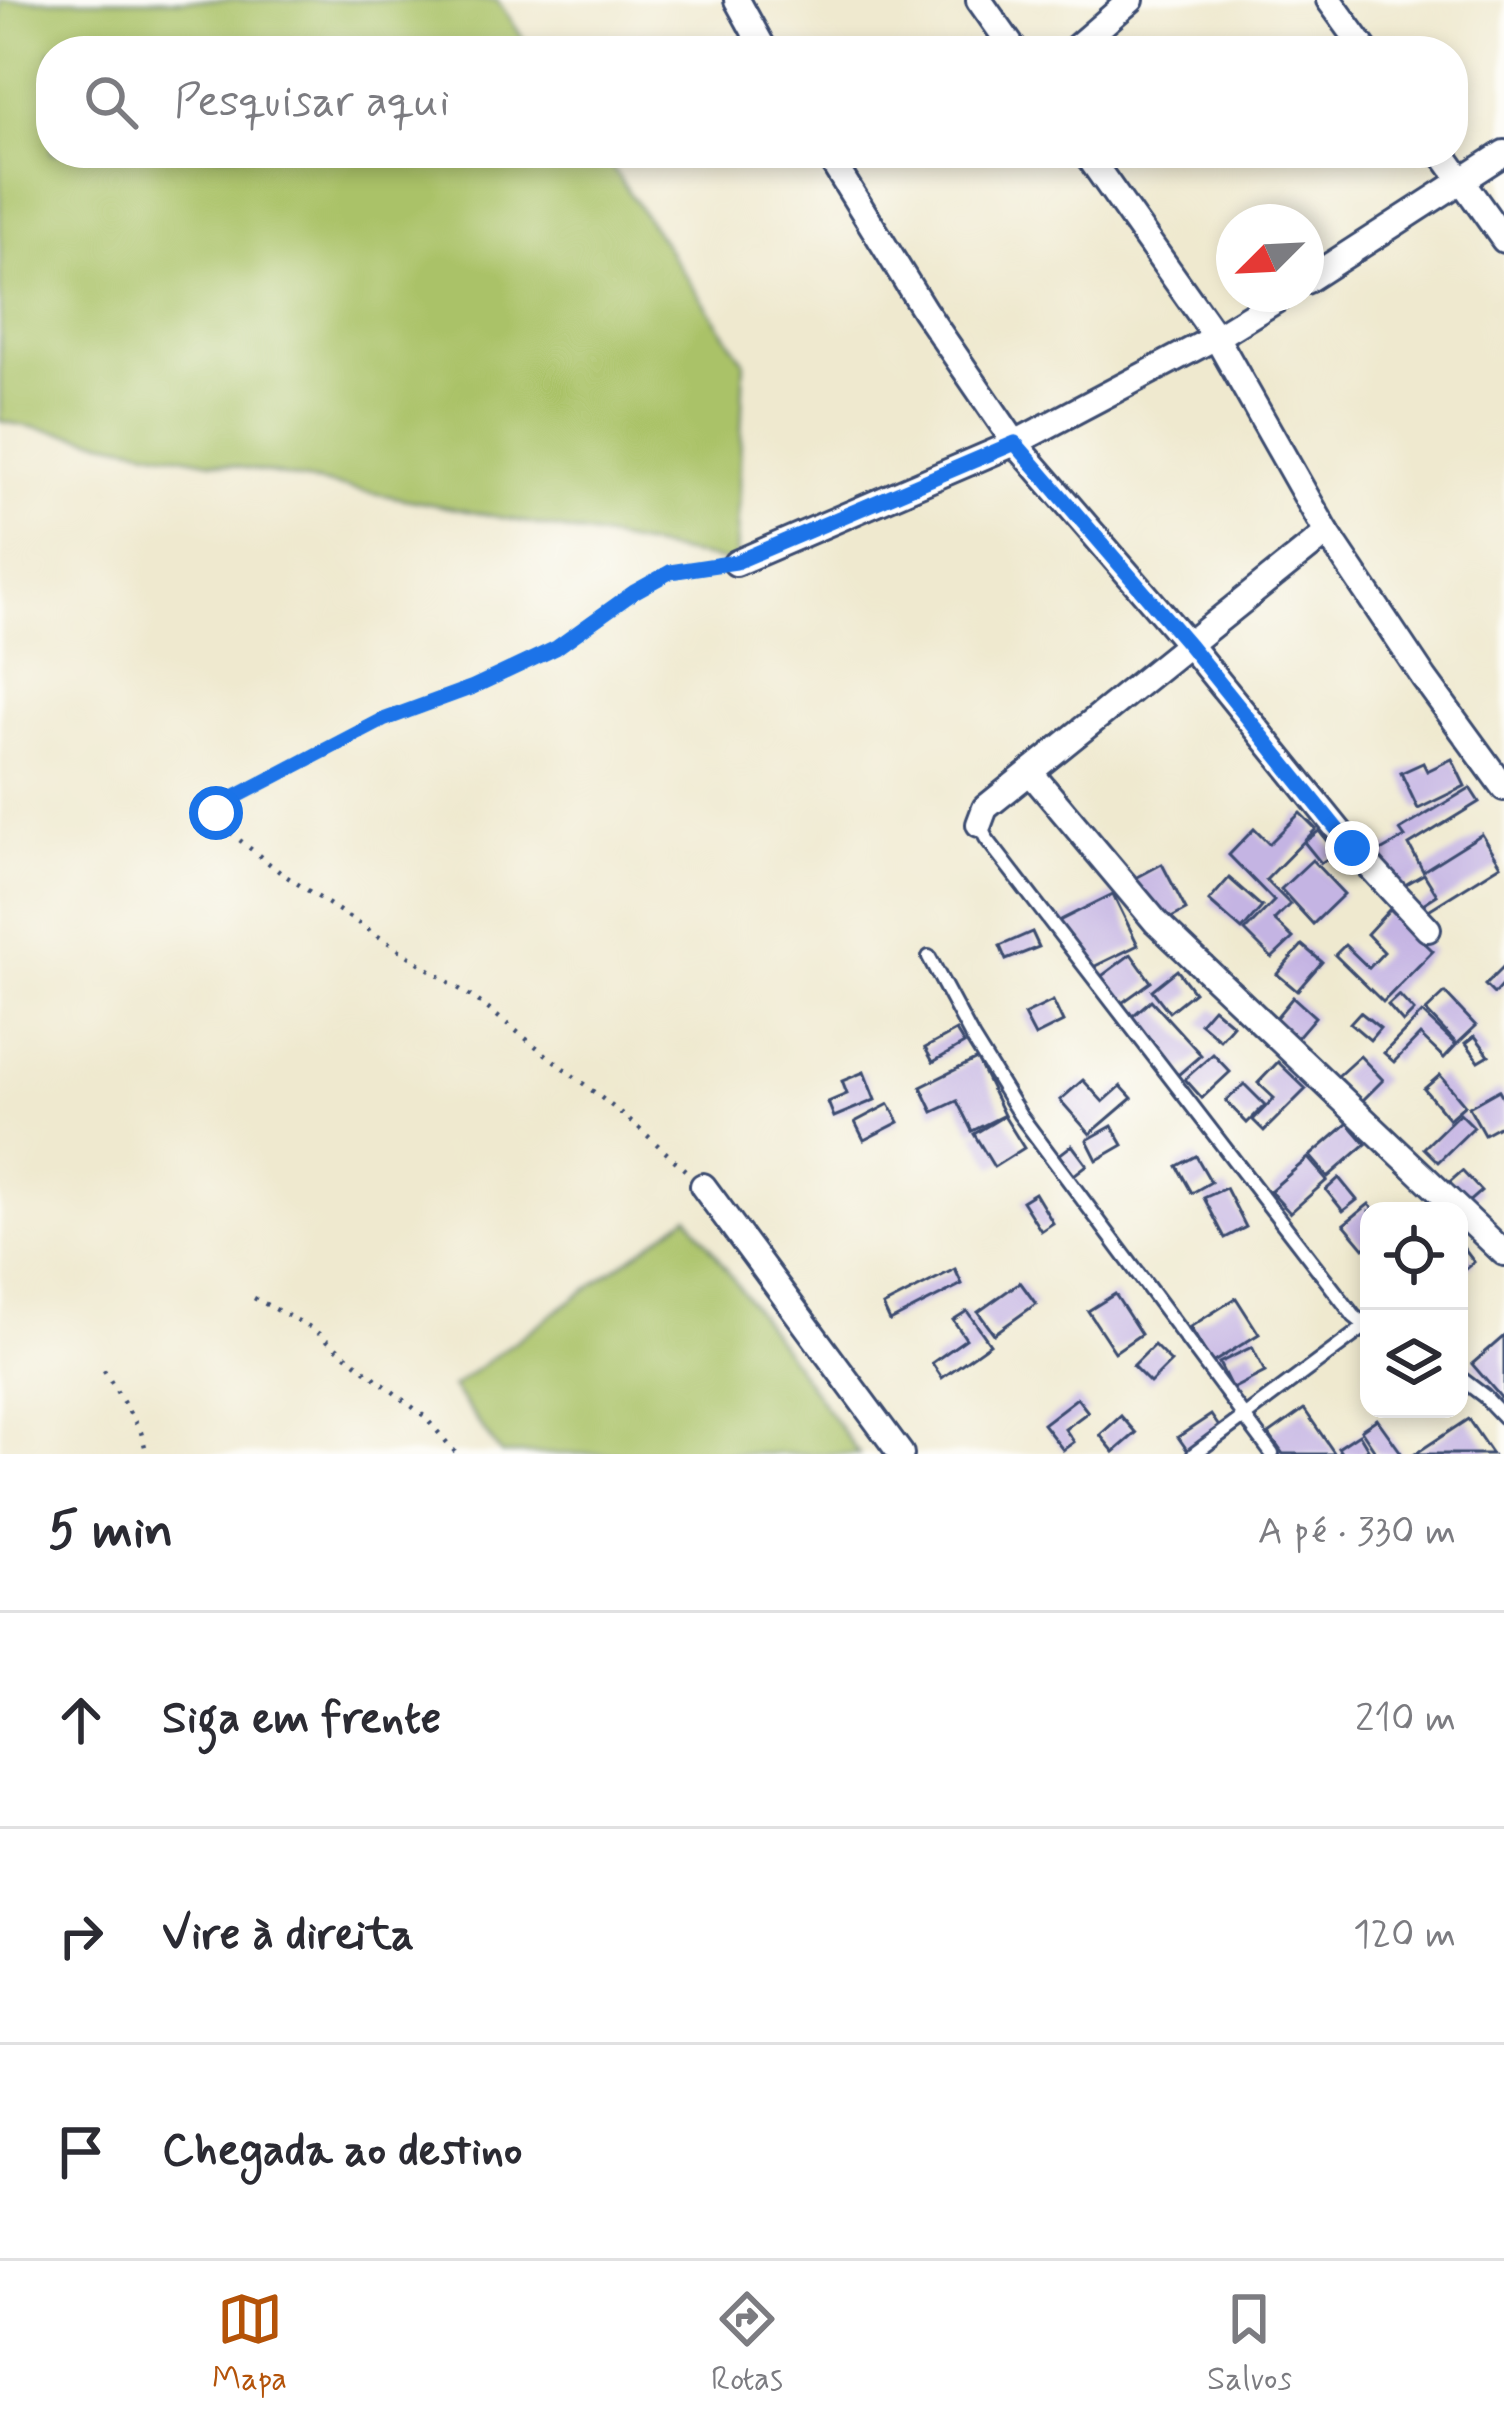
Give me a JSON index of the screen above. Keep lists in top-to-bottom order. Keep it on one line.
{"north":"bottom left","page":{"search":"Pesquisar aqui","heading":["5 min","A pé · 330 m"],"list":[["Siga em frente","210 m"],["Vire à direita","120 m"],"Chegada ao destino"],"nav":["Mapa","Rotas","Salvos"]}}
